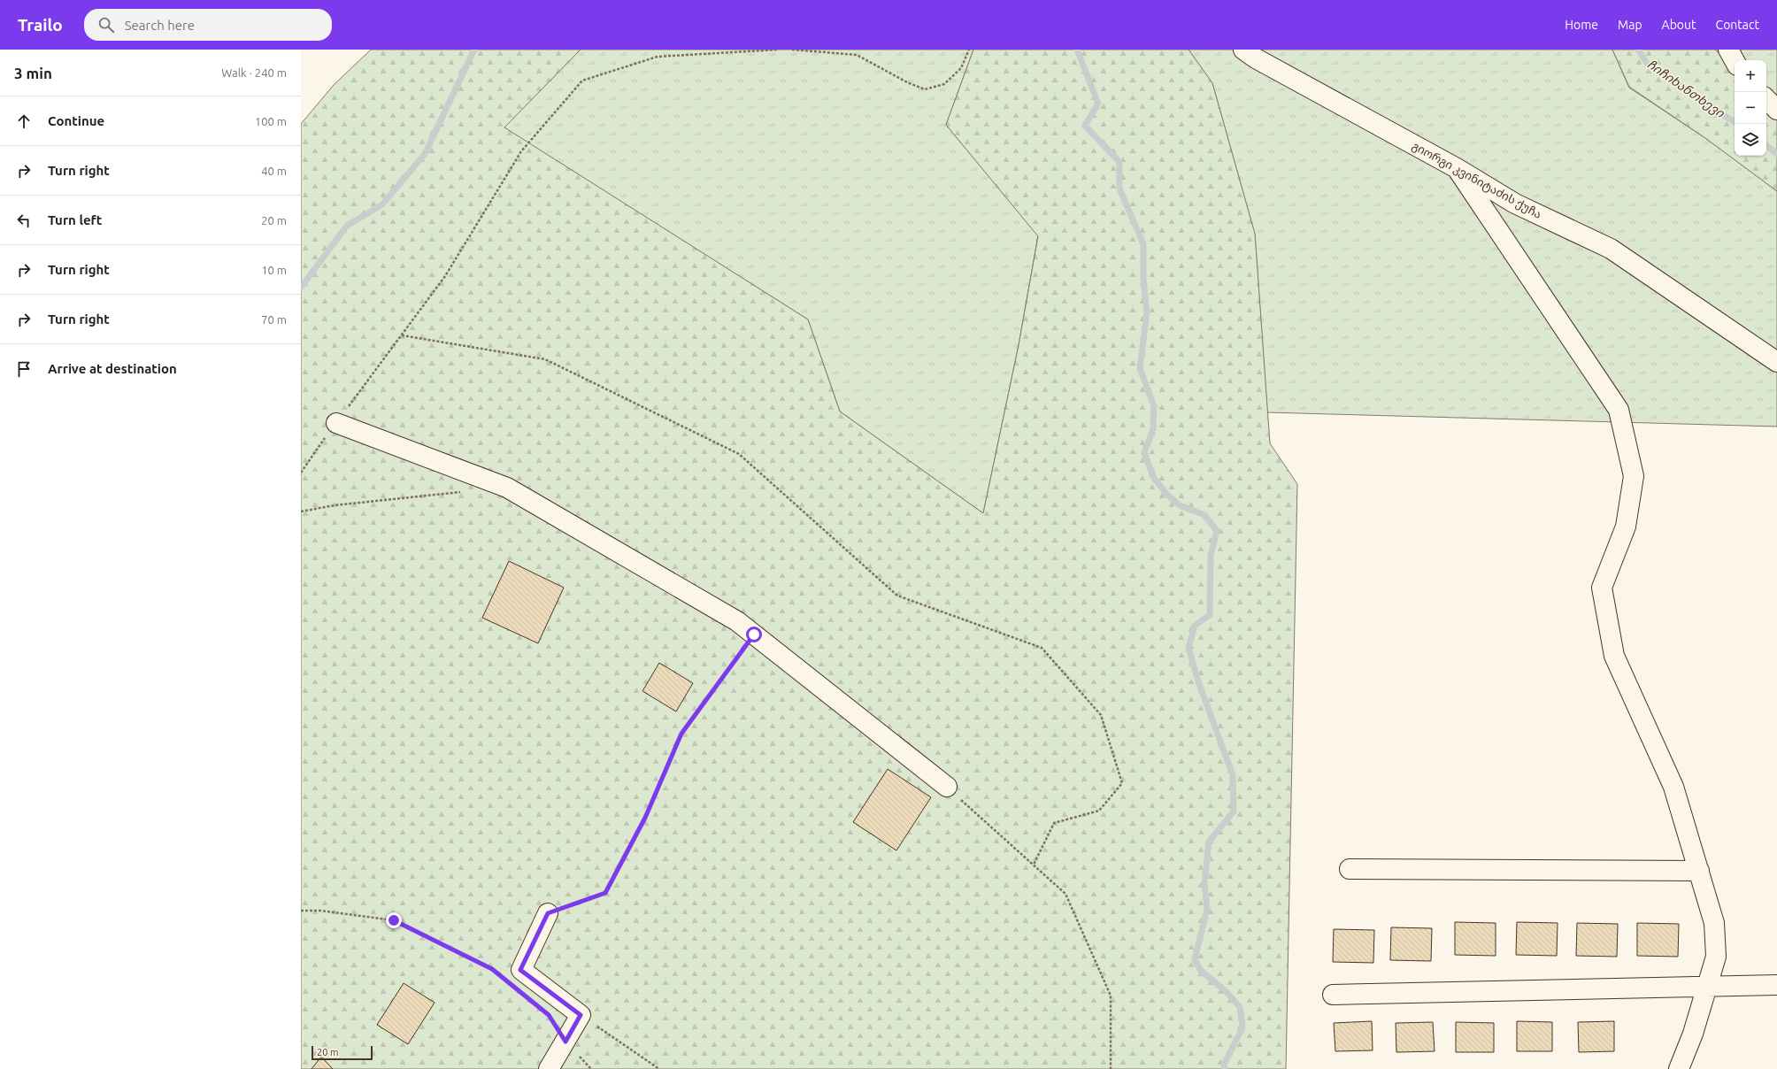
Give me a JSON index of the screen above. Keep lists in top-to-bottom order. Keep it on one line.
{"streets":{"street":["გიორგი კვინიტაძის ქუჩა"]},"water":["ჩიჩიხანთხევი"],"scale_bar":"20 m","page":{"header":"Trailo","search":"Search here","nav":["Home","Map","About","Contact"],"heading":["3 min","Walk · 240 m"],"map_buttons":["+","−"],"list":[["Continue","100 m"],["Turn right","40 m"],["Turn left","20 m"],["Turn right","10 m"],["Turn right","70 m"],"Arrive at destination"],"scale":"20 m"}}
